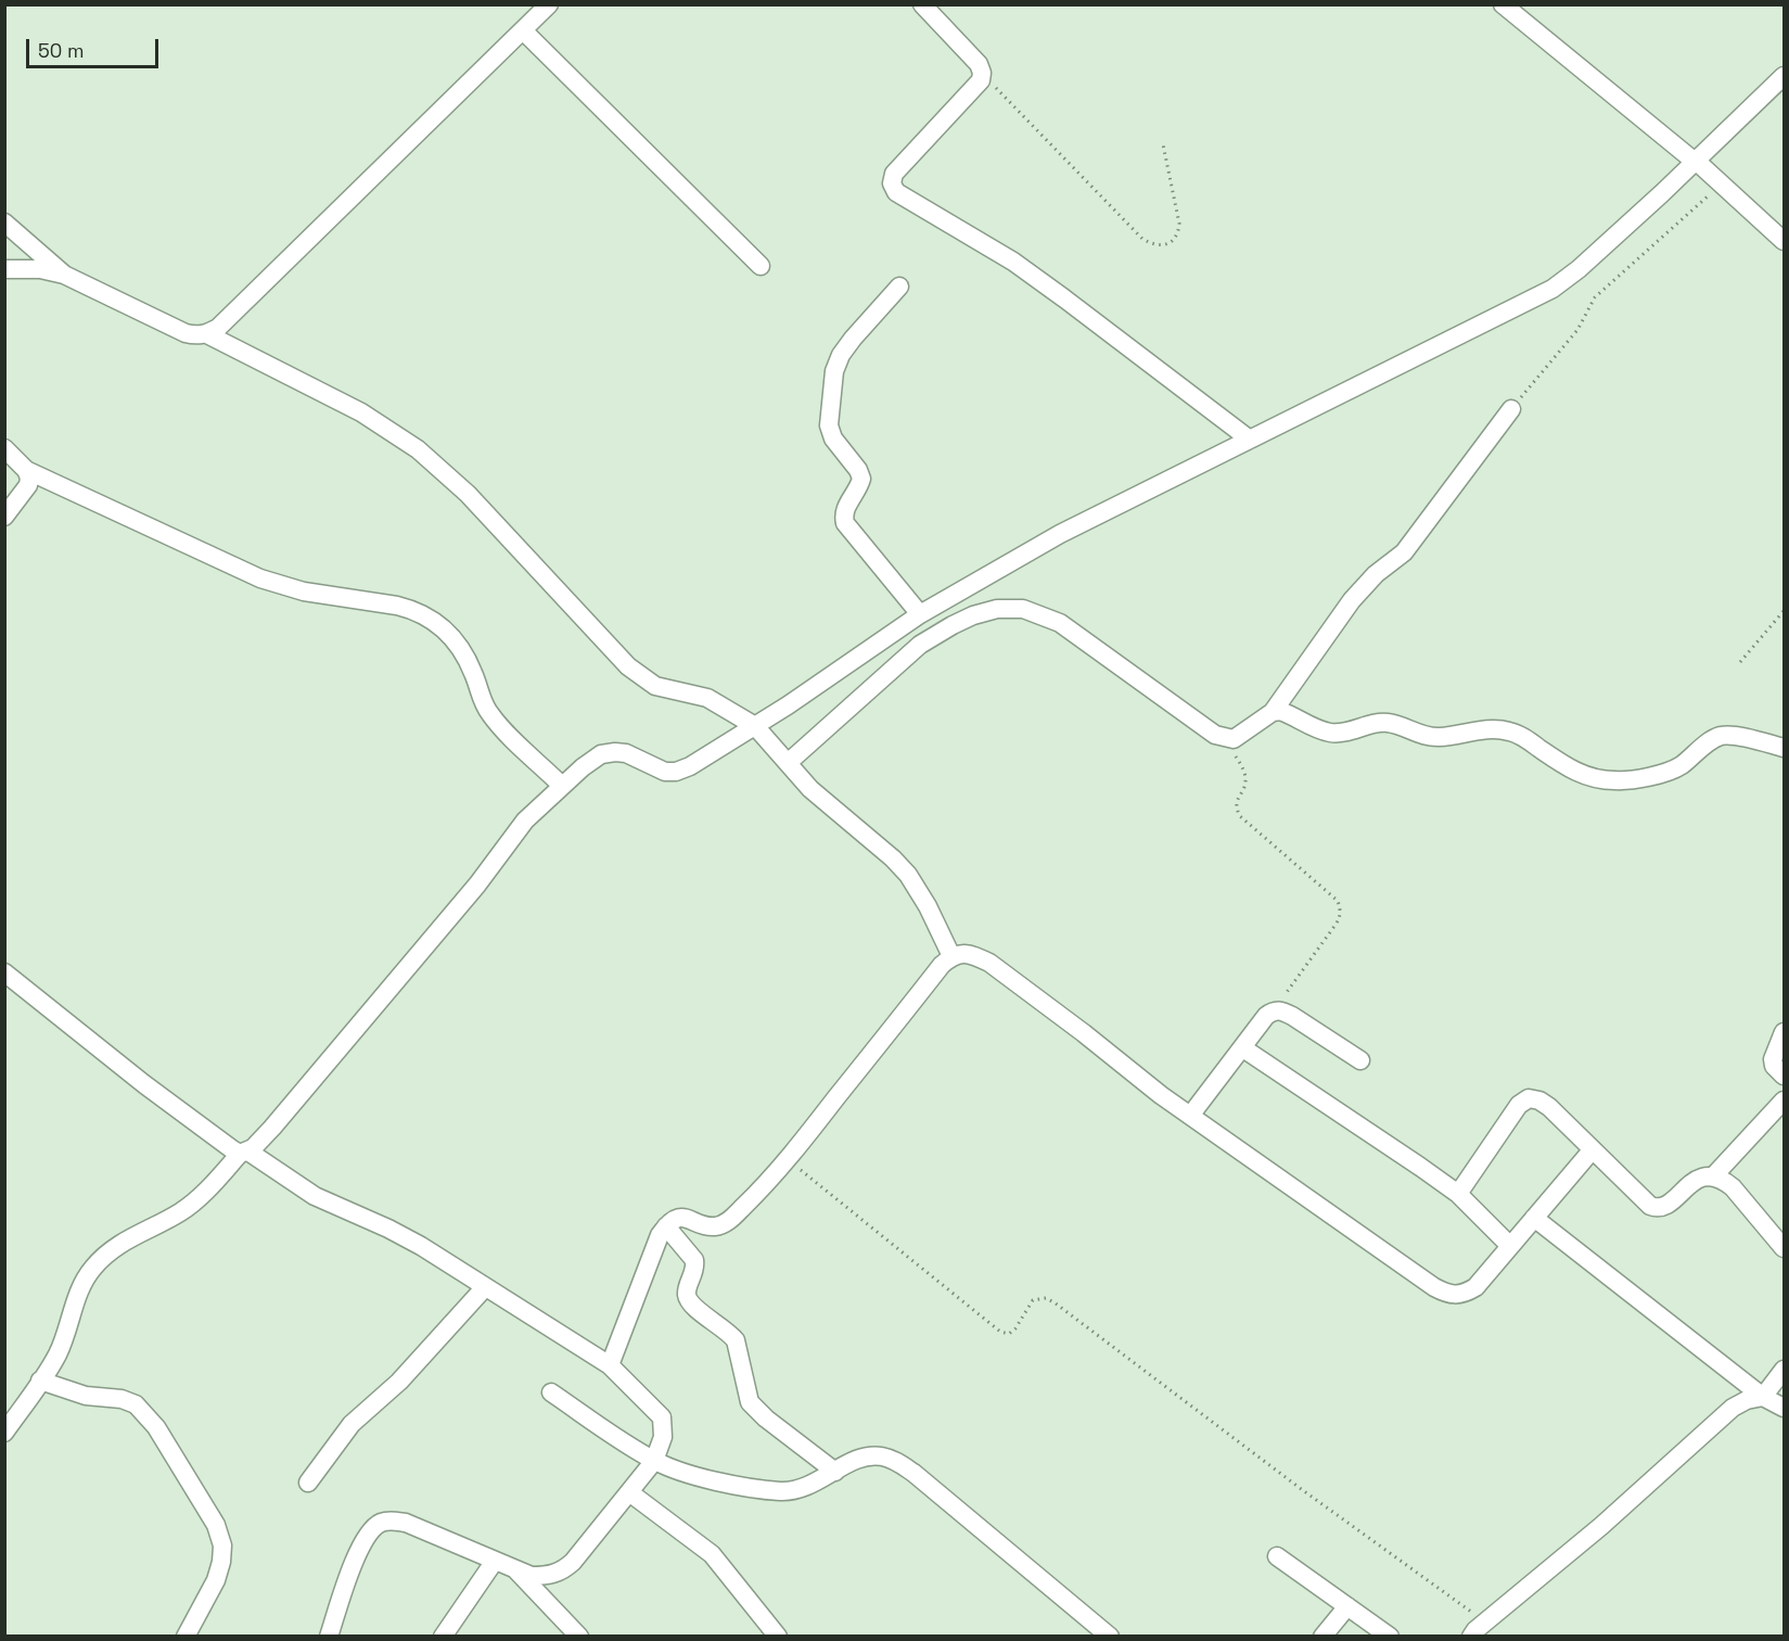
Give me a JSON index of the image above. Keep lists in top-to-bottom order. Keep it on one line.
{"scale_bar":"50 m"}
